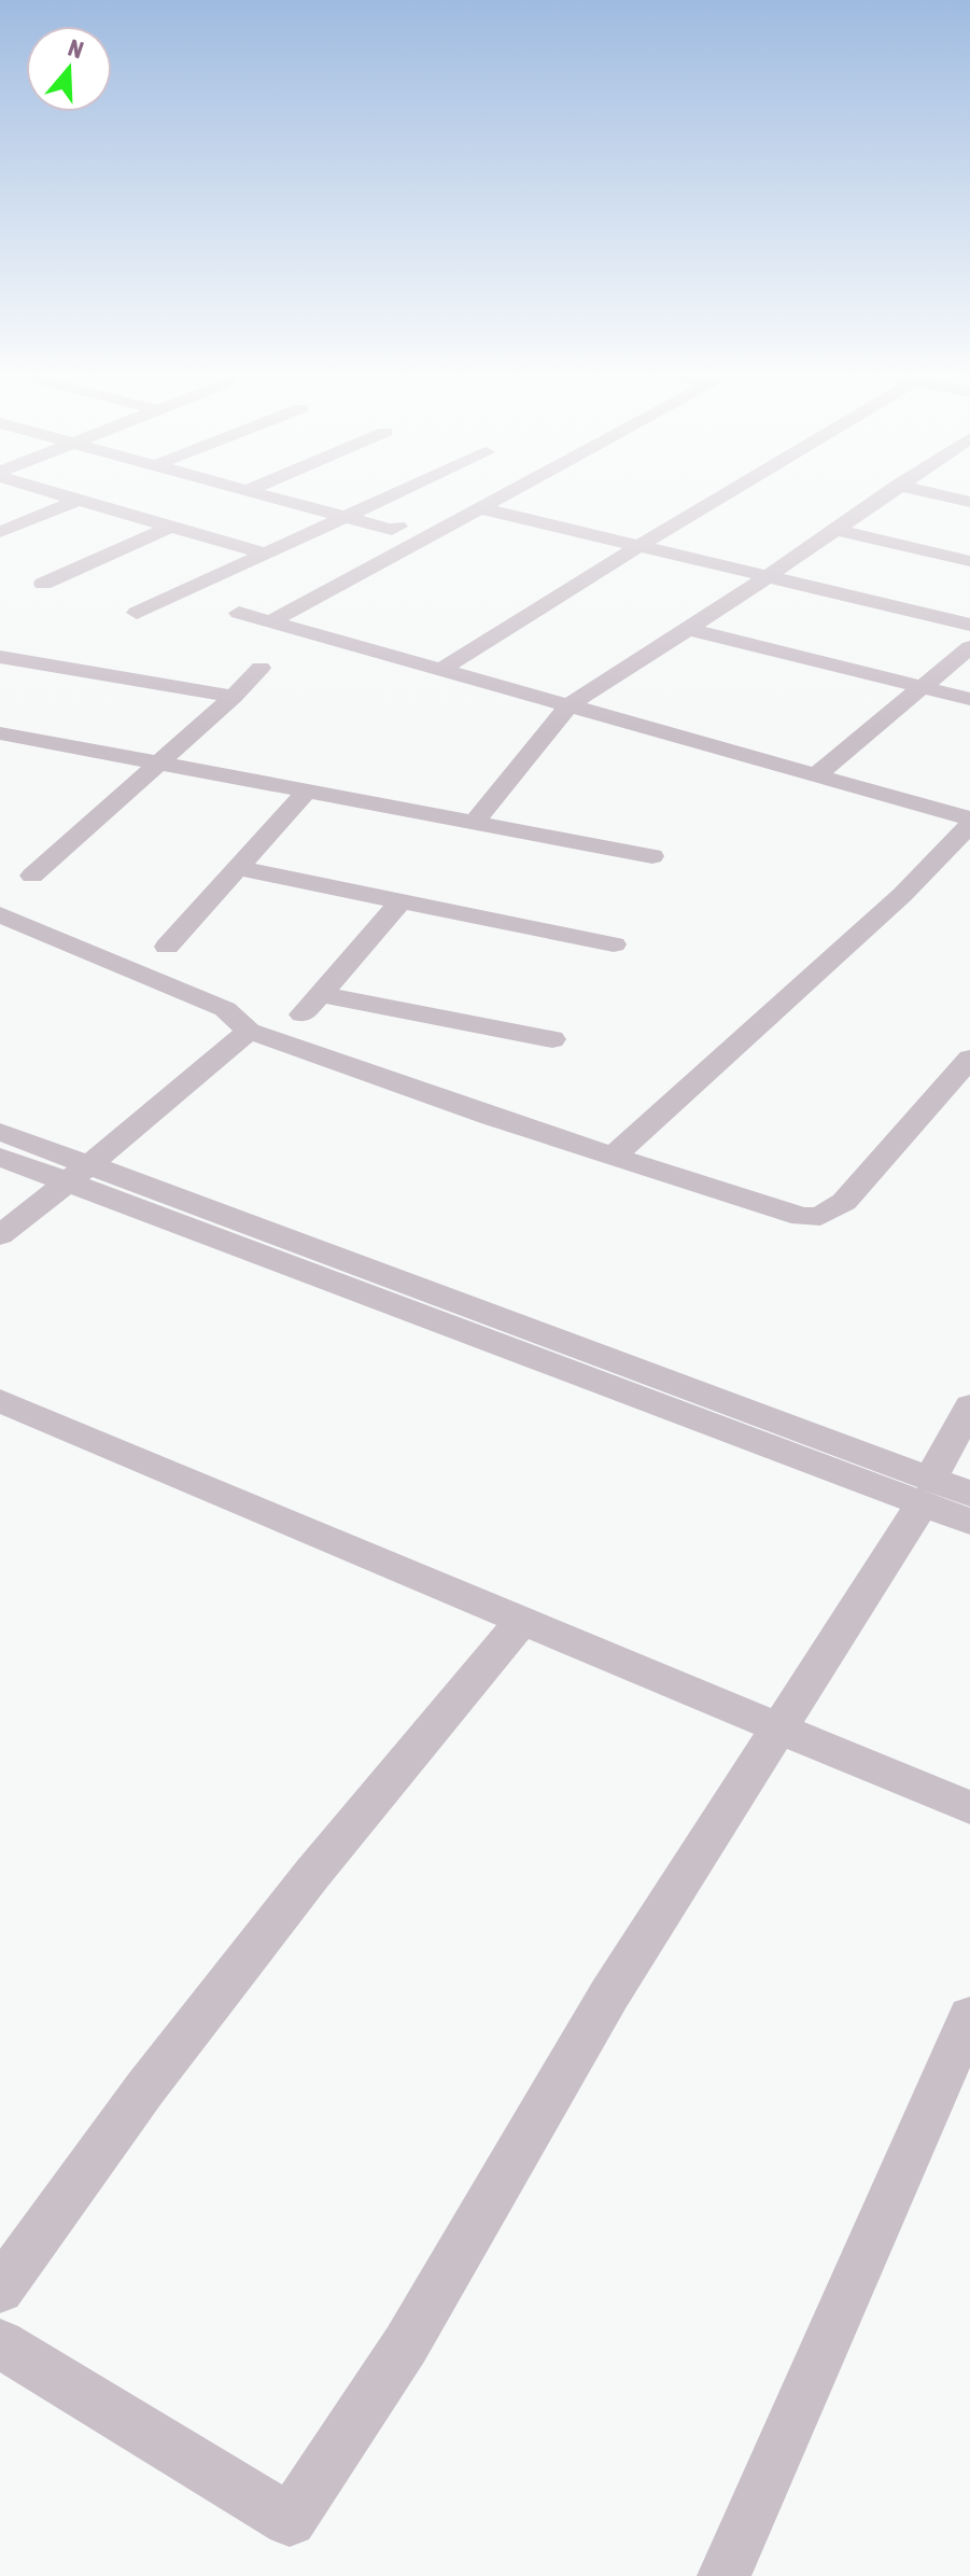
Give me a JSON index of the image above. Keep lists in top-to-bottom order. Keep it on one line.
{"north":"top"}
